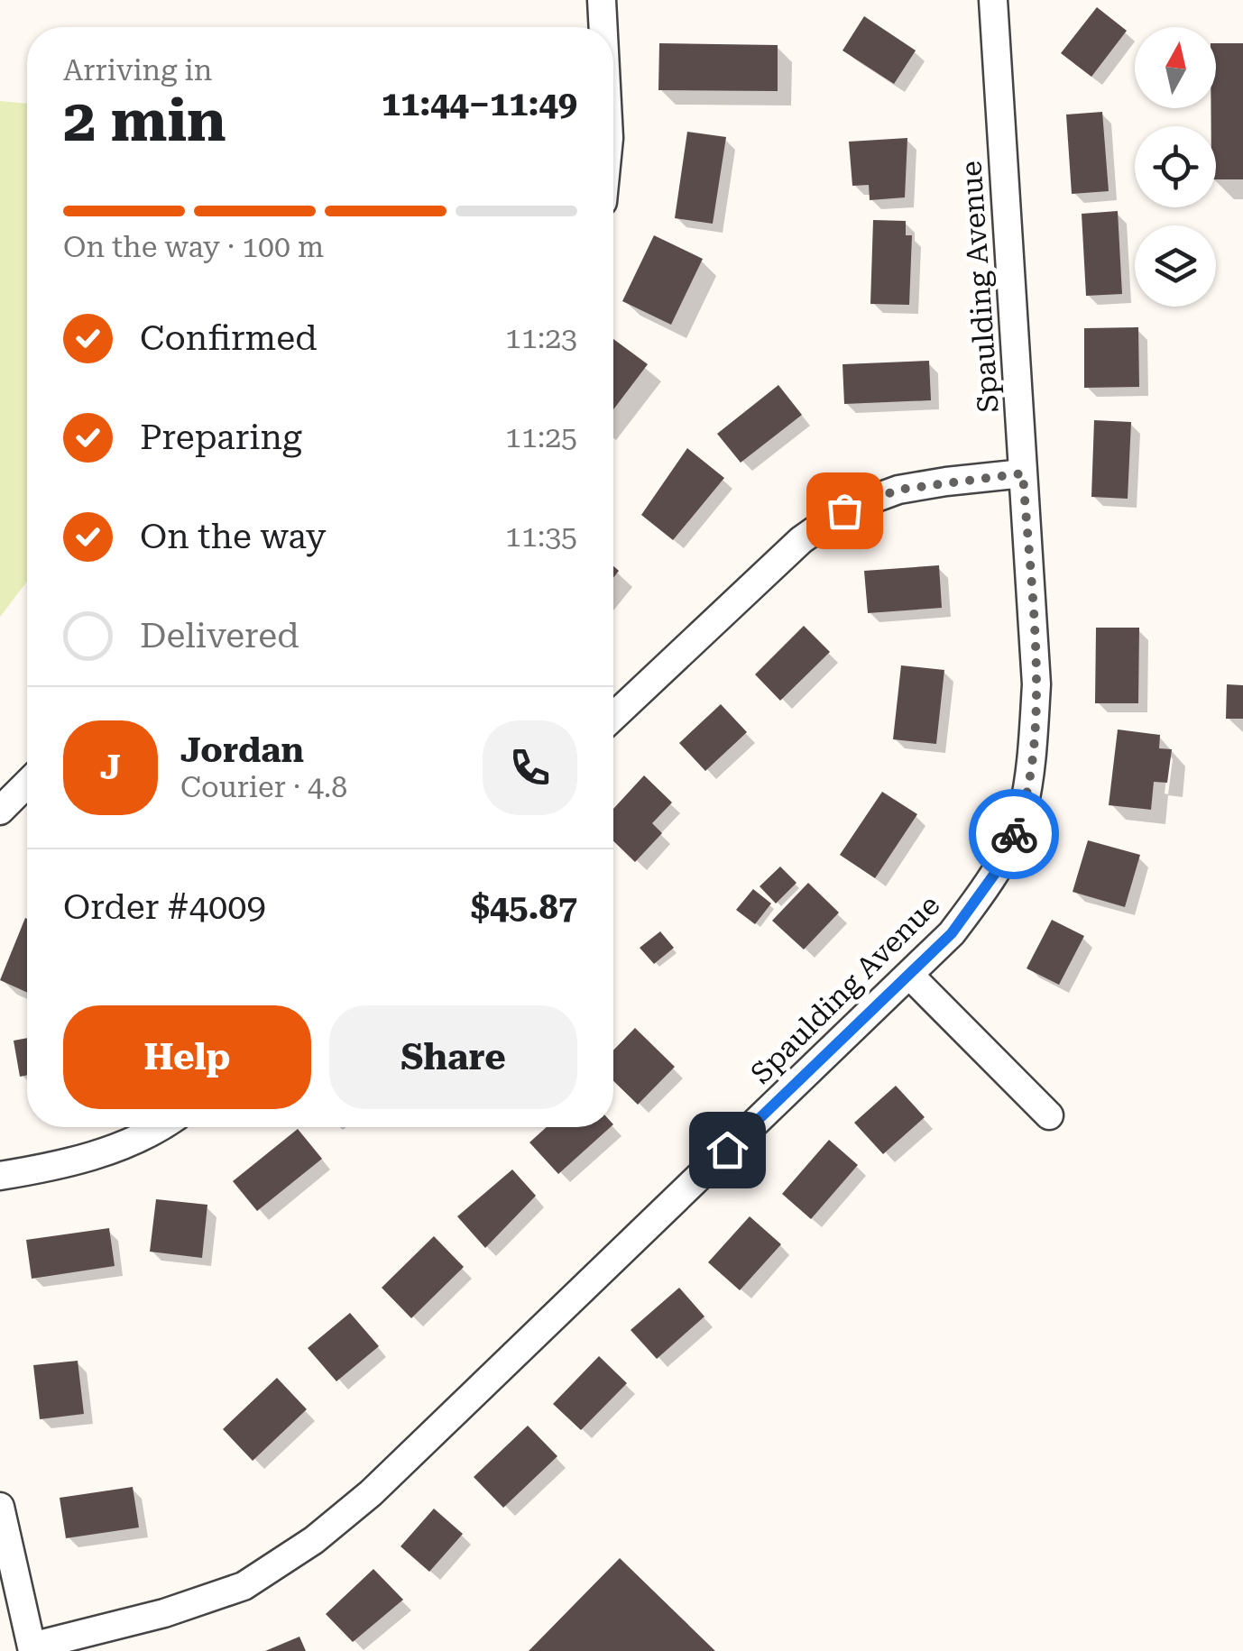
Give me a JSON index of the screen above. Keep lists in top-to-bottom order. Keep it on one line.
{"streets":{"street":["Spaulding Avenue"]},"north":"top","page":{"heading":["2 min","Arriving in","11:44–11:49"],"panel":["Jordan","Courier · 4.8","Order #4009","$45.87"],"bar":"On the way · 100 m","list":[["Confirmed","11:23"],["Preparing","11:25"],["On the way","11:35"],"Delivered"],"round":"J","buttons":["Help","Share"]}}
